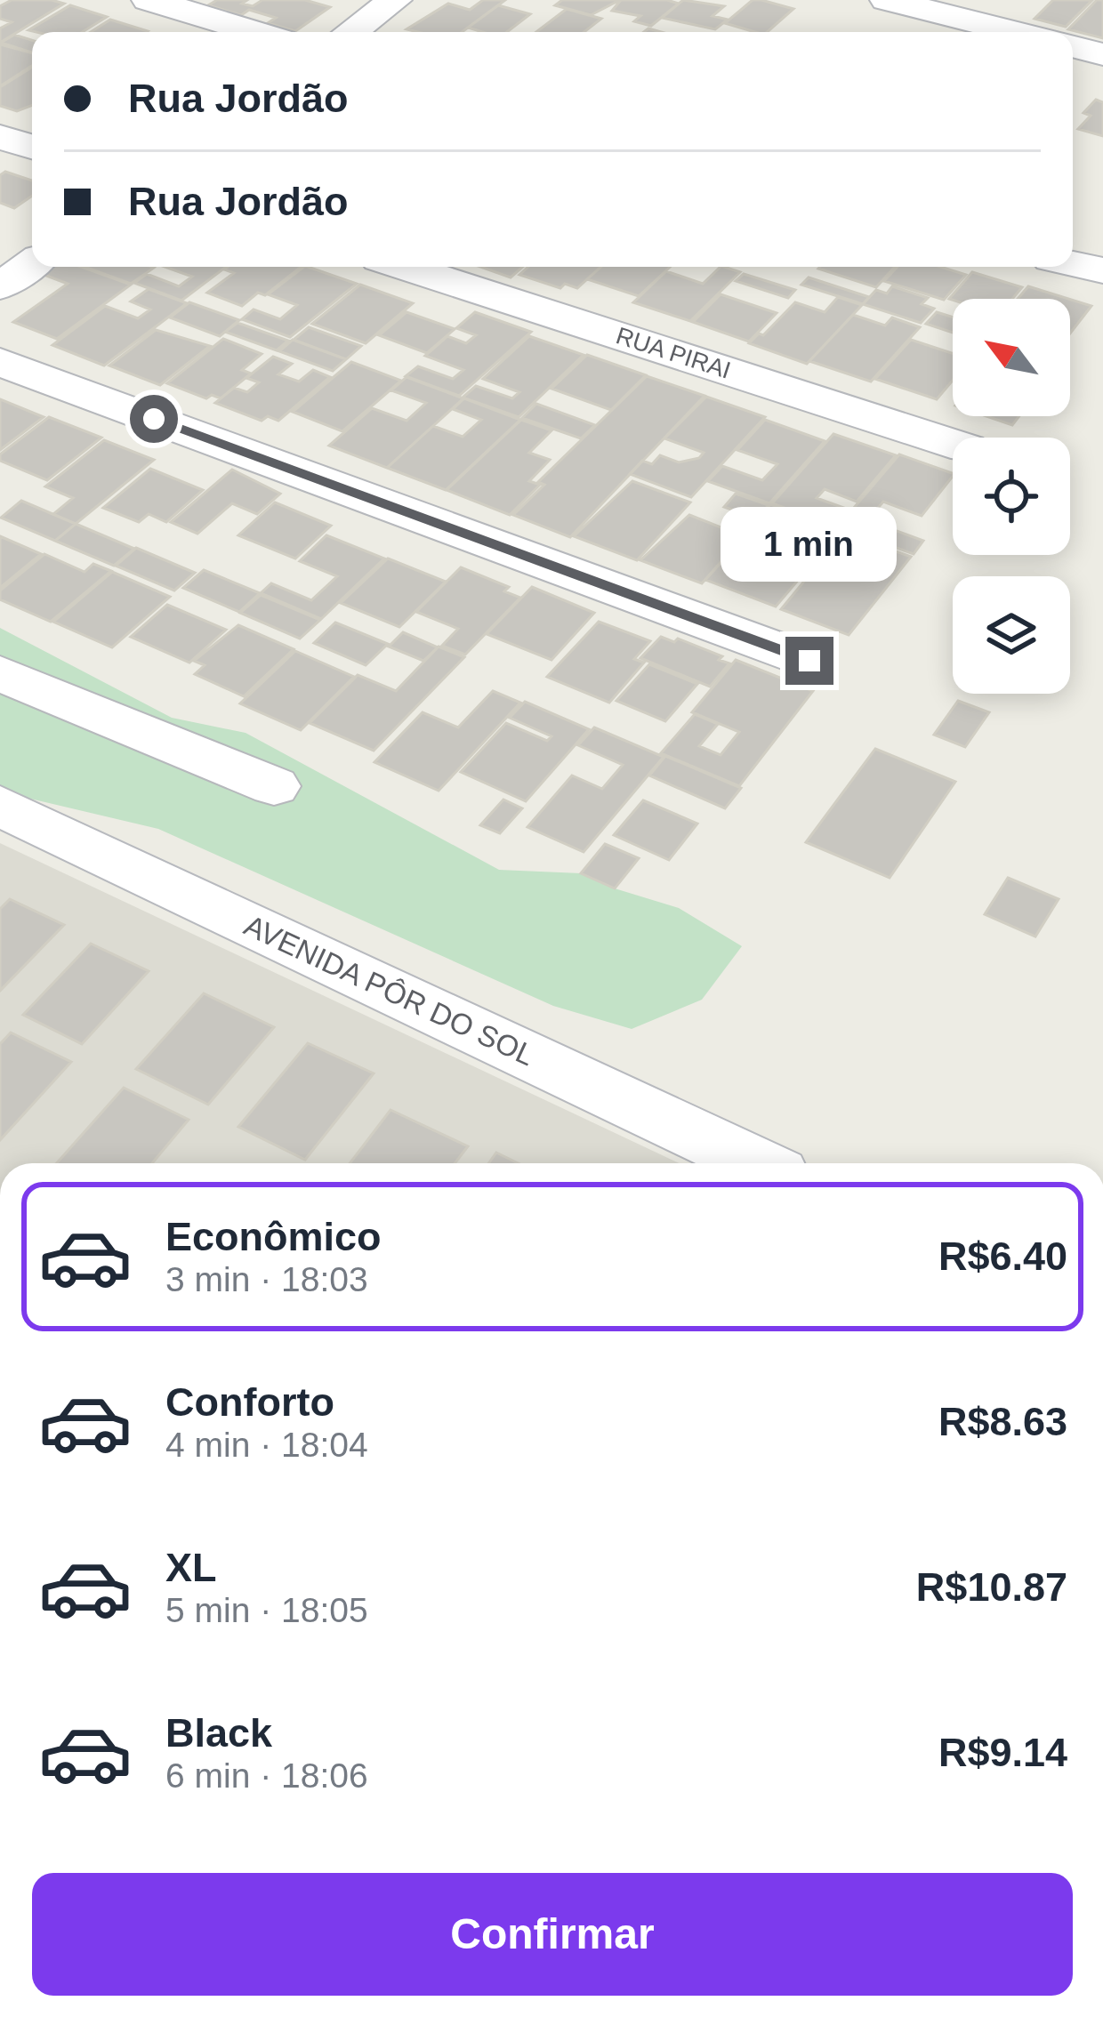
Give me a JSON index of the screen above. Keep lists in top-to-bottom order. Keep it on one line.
{"streets":{"street":["RUA PIRAI","AVENIDA PÔR DO SOL"]},"north":"top left","page":{"banner":["Rua Jordão","Rua Jordão"],"bubble":"1 min","list":[{"name":"Econômico","note":"3 min · 18:03","value":"R$6.40"},{"name":"Conforto","note":"4 min · 18:04","value":"R$8.63"},{"name":"XL","note":"5 min · 18:05","value":"R$10.87"},{"name":"Black","note":"6 min · 18:06","value":"R$9.14"}],"buttons":"Confirmar"}}
